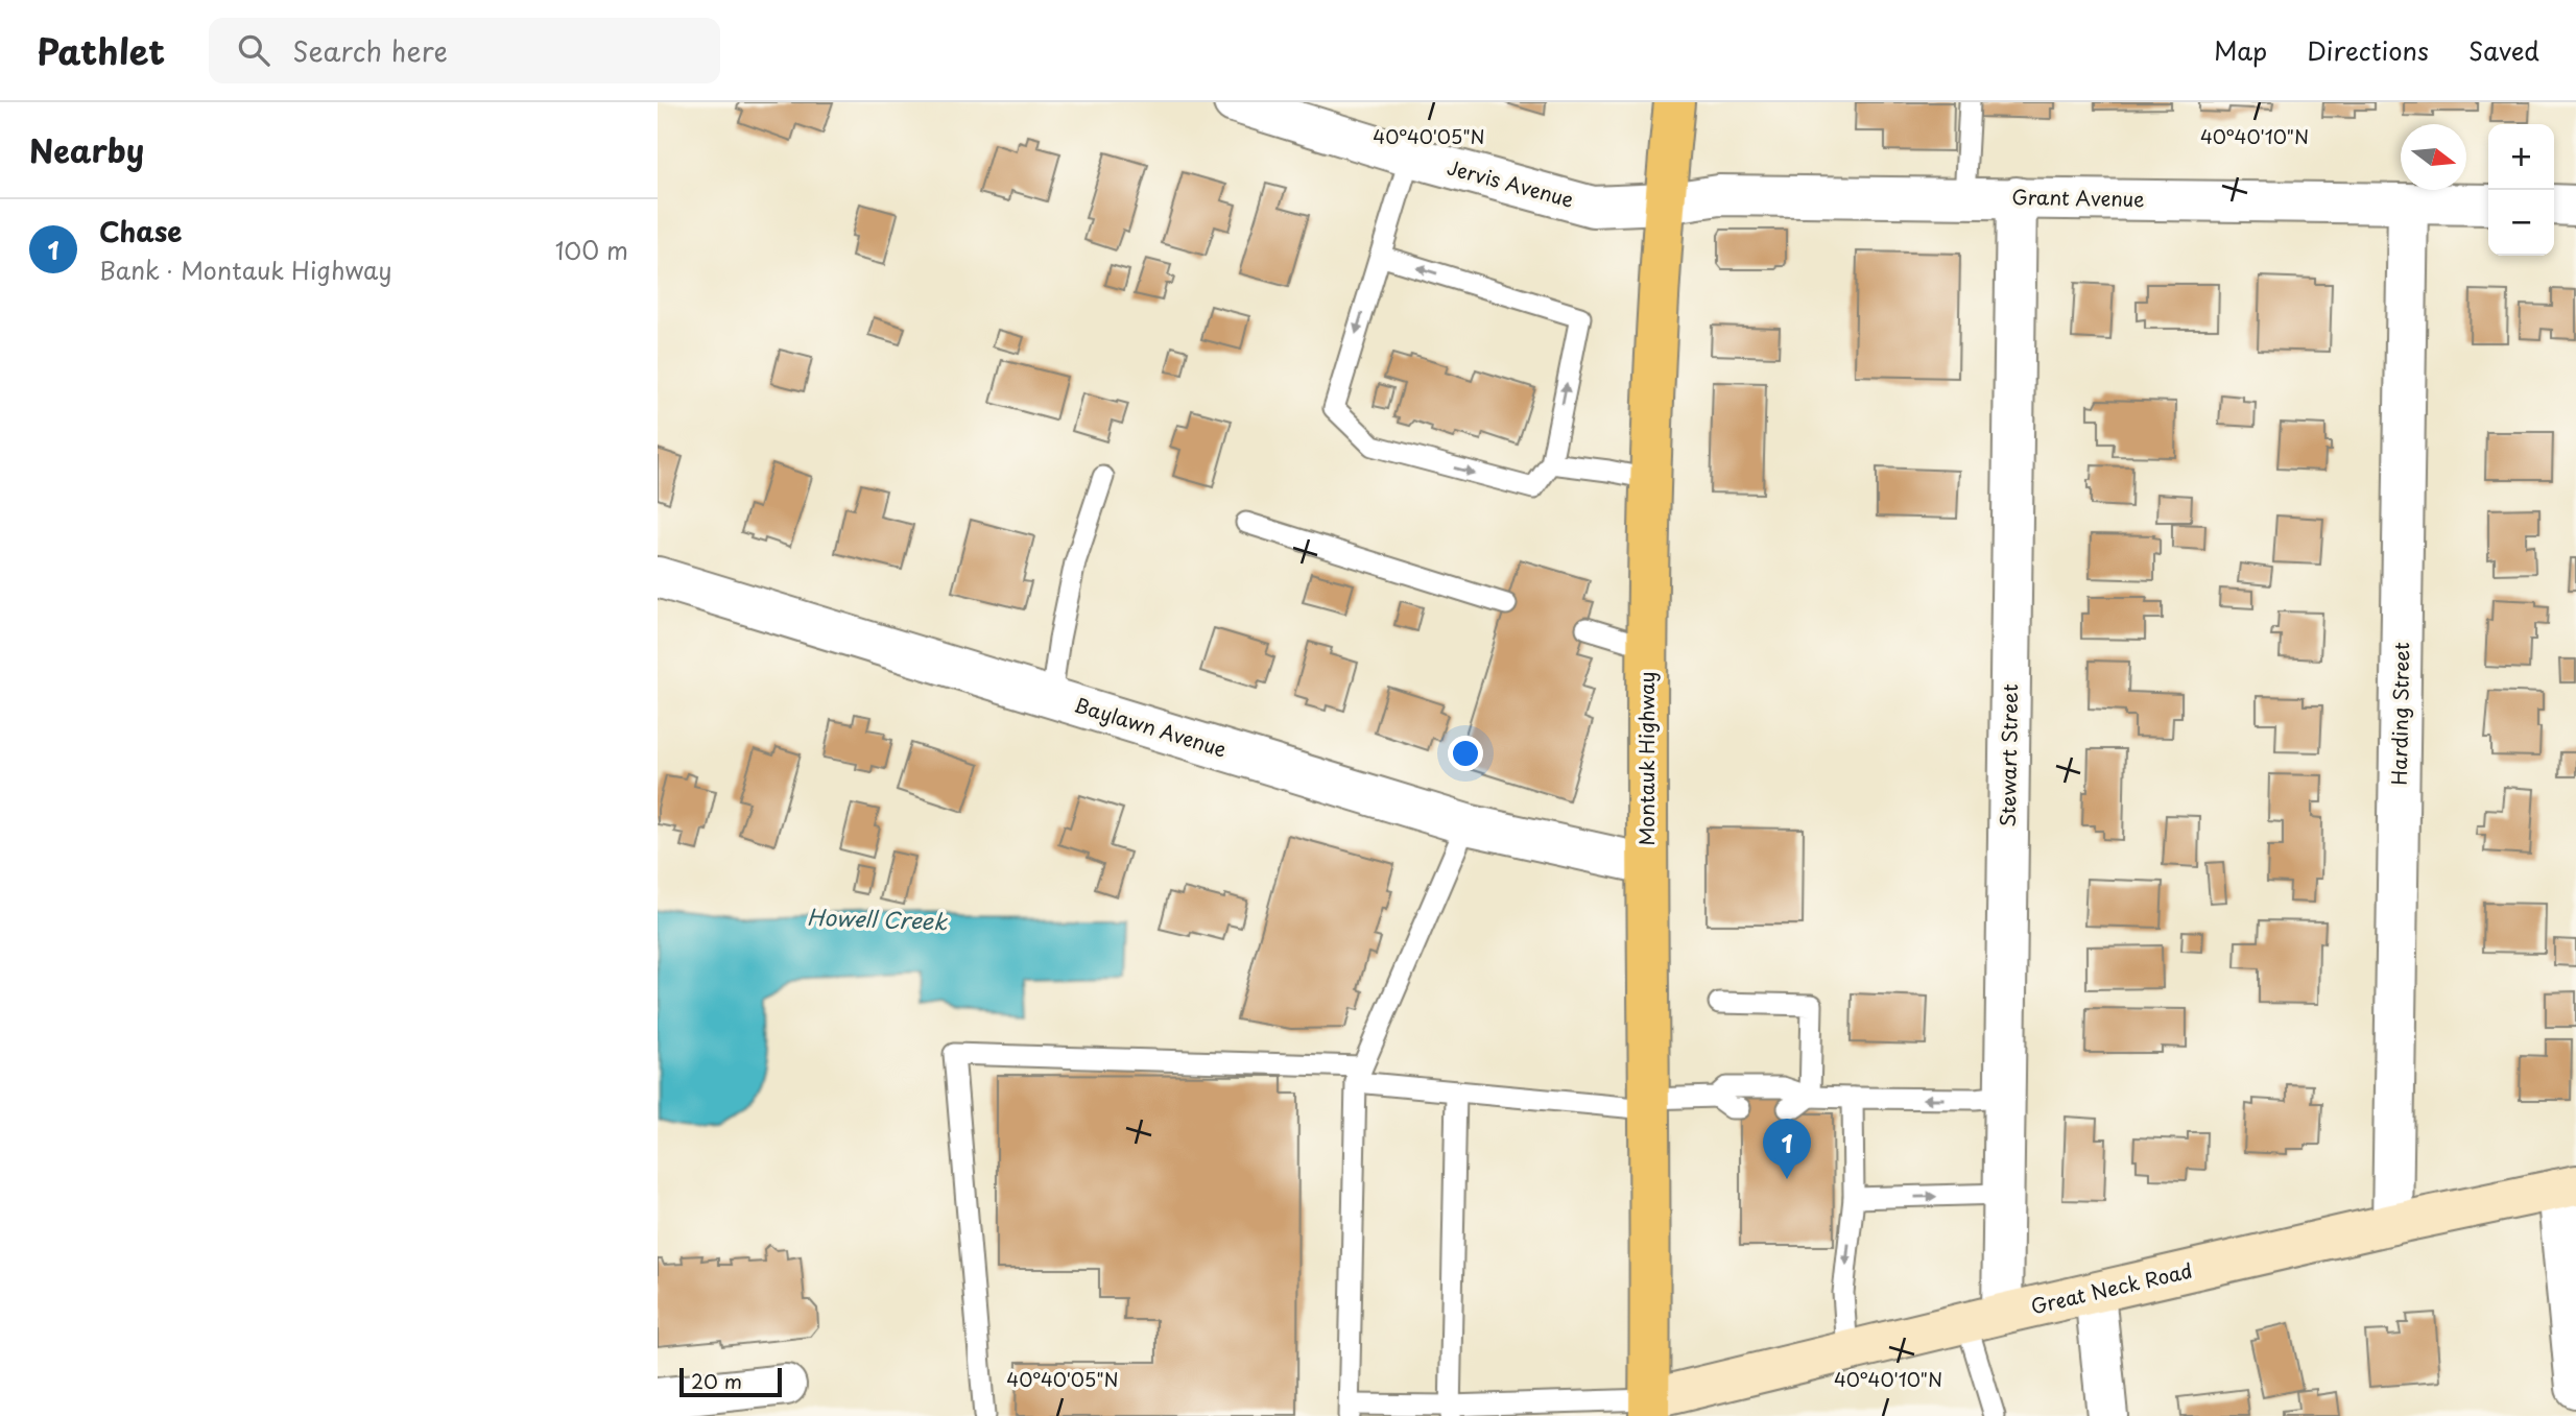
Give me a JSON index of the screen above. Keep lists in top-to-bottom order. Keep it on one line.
{"streets":{"main road":["Montauk Highway","Great Neck Road"],"street":["Jervis Avenue","Grant Avenue","Harding Street","Baylawn Avenue","Stewart Street"]},"crossings":[["Jervis Avenue","Grant Avenue"],["Jervis Avenue","Montauk Highway"],["Grant Avenue","Harding Street"],["Grant Avenue","Stewart Street"],["Grant Avenue","Montauk Highway"],["Harding Street","Great Neck Road"],["Baylawn Avenue","Montauk Highway"],["Stewart Street","Great Neck Road"],["Montauk Highway","Great Neck Road"]],"water":["Howell Creek"],"scale_bar":"20 m","north":"right","page":{"header":"Pathlet","search":"Search here","nav":["Map","Directions","Saved"],"heading":"Nearby","map_buttons":["+","−"],"list":[{"mark":"1","name":"Chase","note":"Bank · Montauk Highway","value":"100 m"}],"pins":"1","scale":"20 m"},"coordinates":["40°40'05\"N","40°40'10\"N"]}
